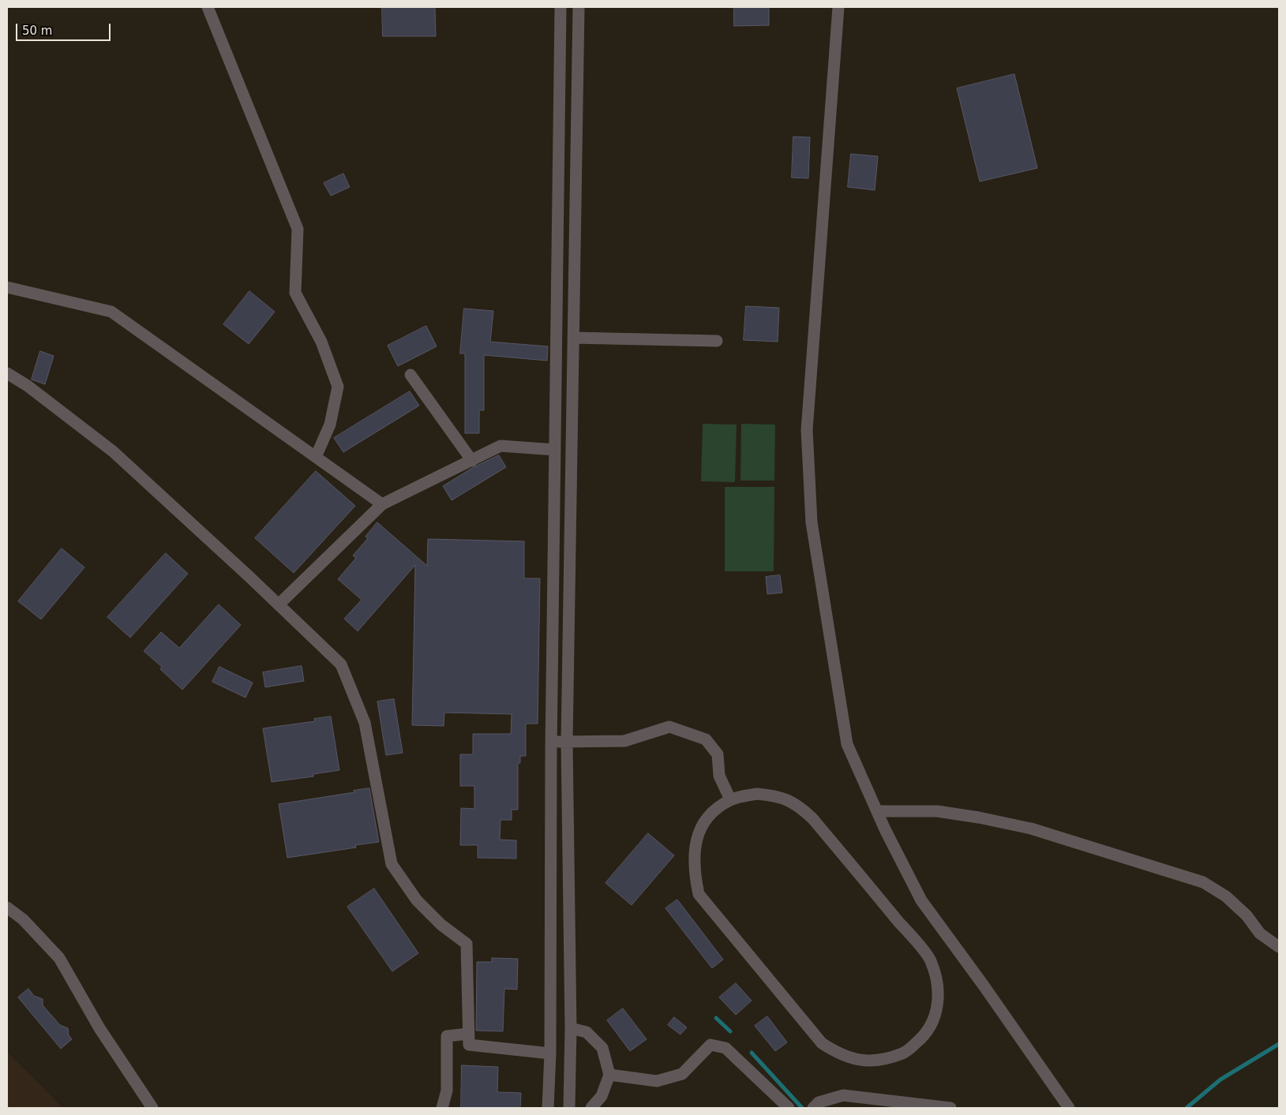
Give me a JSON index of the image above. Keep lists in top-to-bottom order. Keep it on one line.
{"scale_bar":"50 m"}
